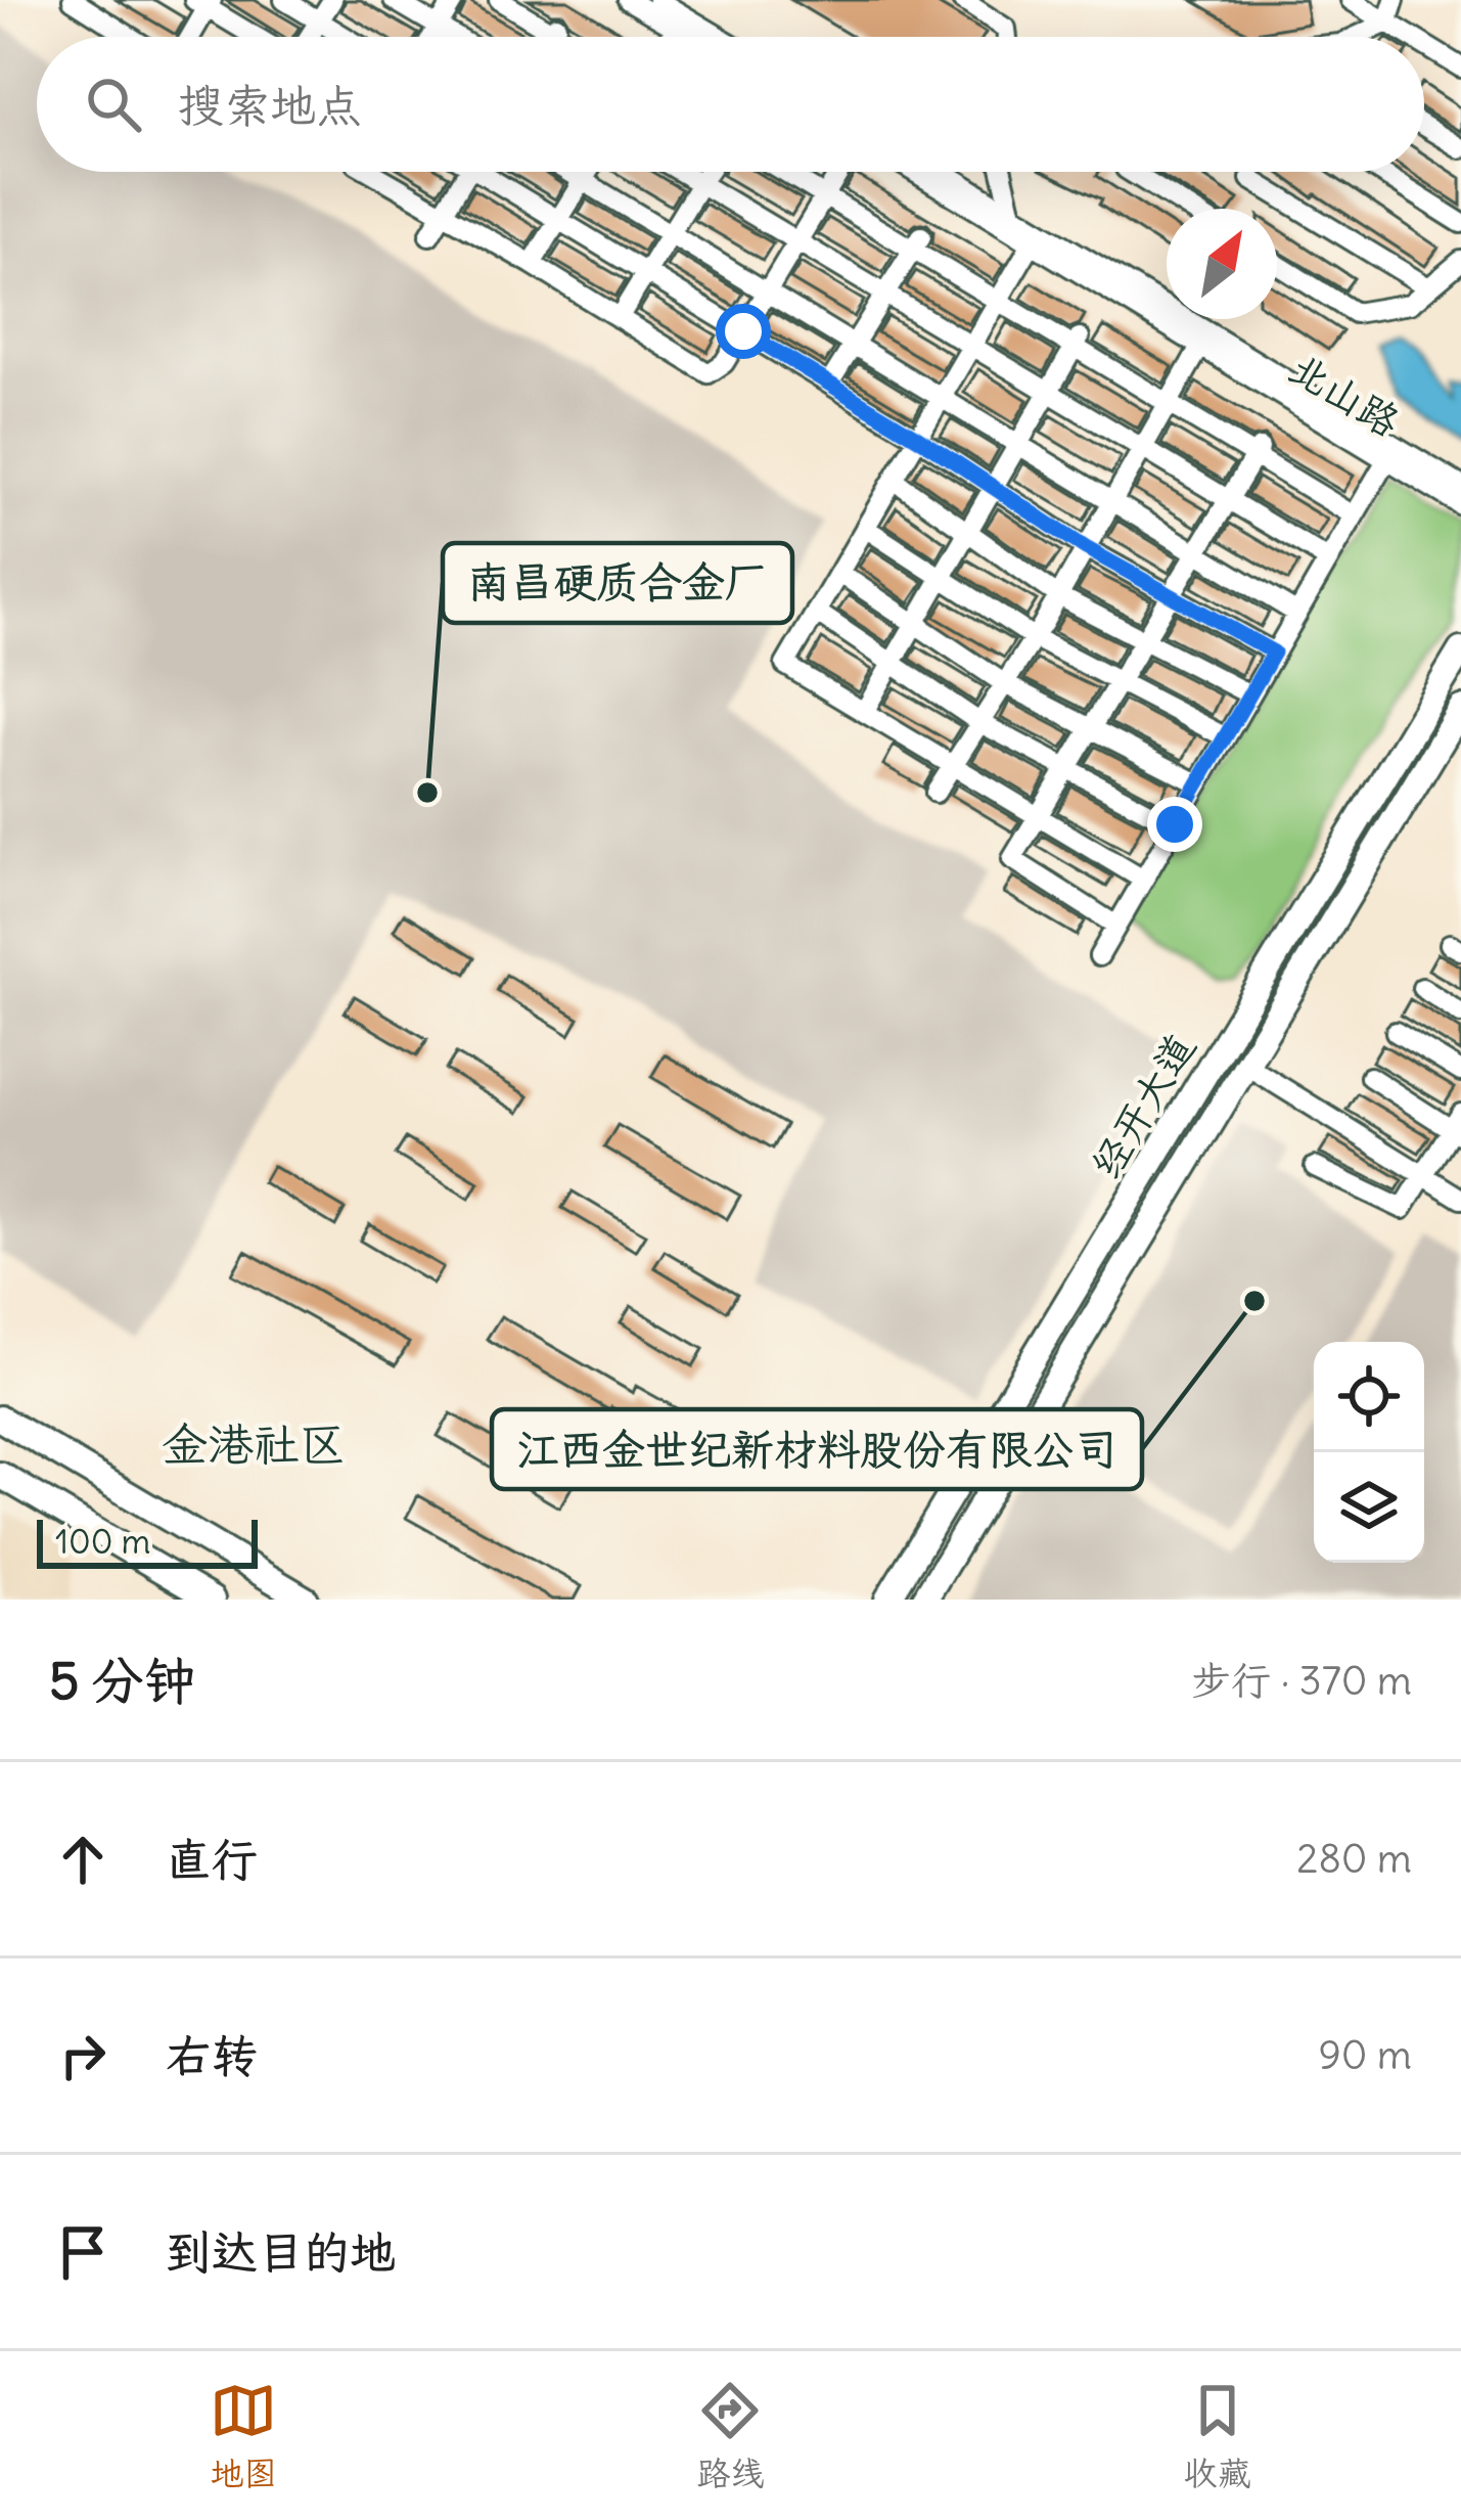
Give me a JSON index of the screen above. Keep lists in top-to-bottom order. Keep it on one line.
{"streets":{"main road":["经开大道"],"street":["北山路"]},"districts":["金港社区"],"places":["南昌硬质合金厂","江西金世纪新材料股份有限公司"],"scale_bar":"100 m","north":"top right","page":{"search":"搜索地点","scale":"100 m","heading":["5 分钟","步行 · 370 m"],"list":[["直行","280 m"],["右转","90 m"],"到达目的地"],"nav":["地图","路线","收藏"]}}
